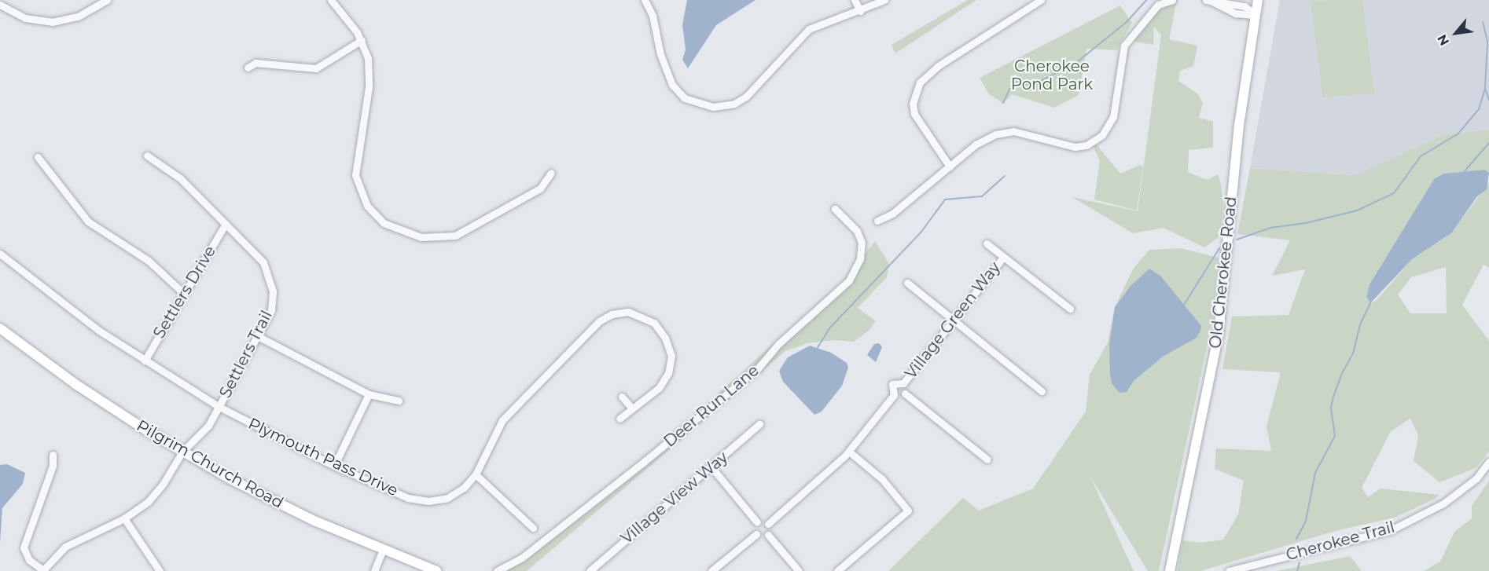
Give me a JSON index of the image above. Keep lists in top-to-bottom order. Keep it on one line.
{"streets":{"street":["Old Cherokee Road","Settlers Drive","Village Green Way","Settlers Trail","Deer Run Lane","Plymouth Pass Drive","Pilgrim Church Road","Village View Way","Cherokee Trail"]},"crossings":[["Settlers Drive","Settlers Trail"],["Settlers Drive","Plymouth Pass Drive"],["Settlers Trail","Plymouth Pass Drive"],["Settlers Trail","Pilgrim Church Road"]],"parks":["Cherokee Pond Park"],"north":"bottom left"}
